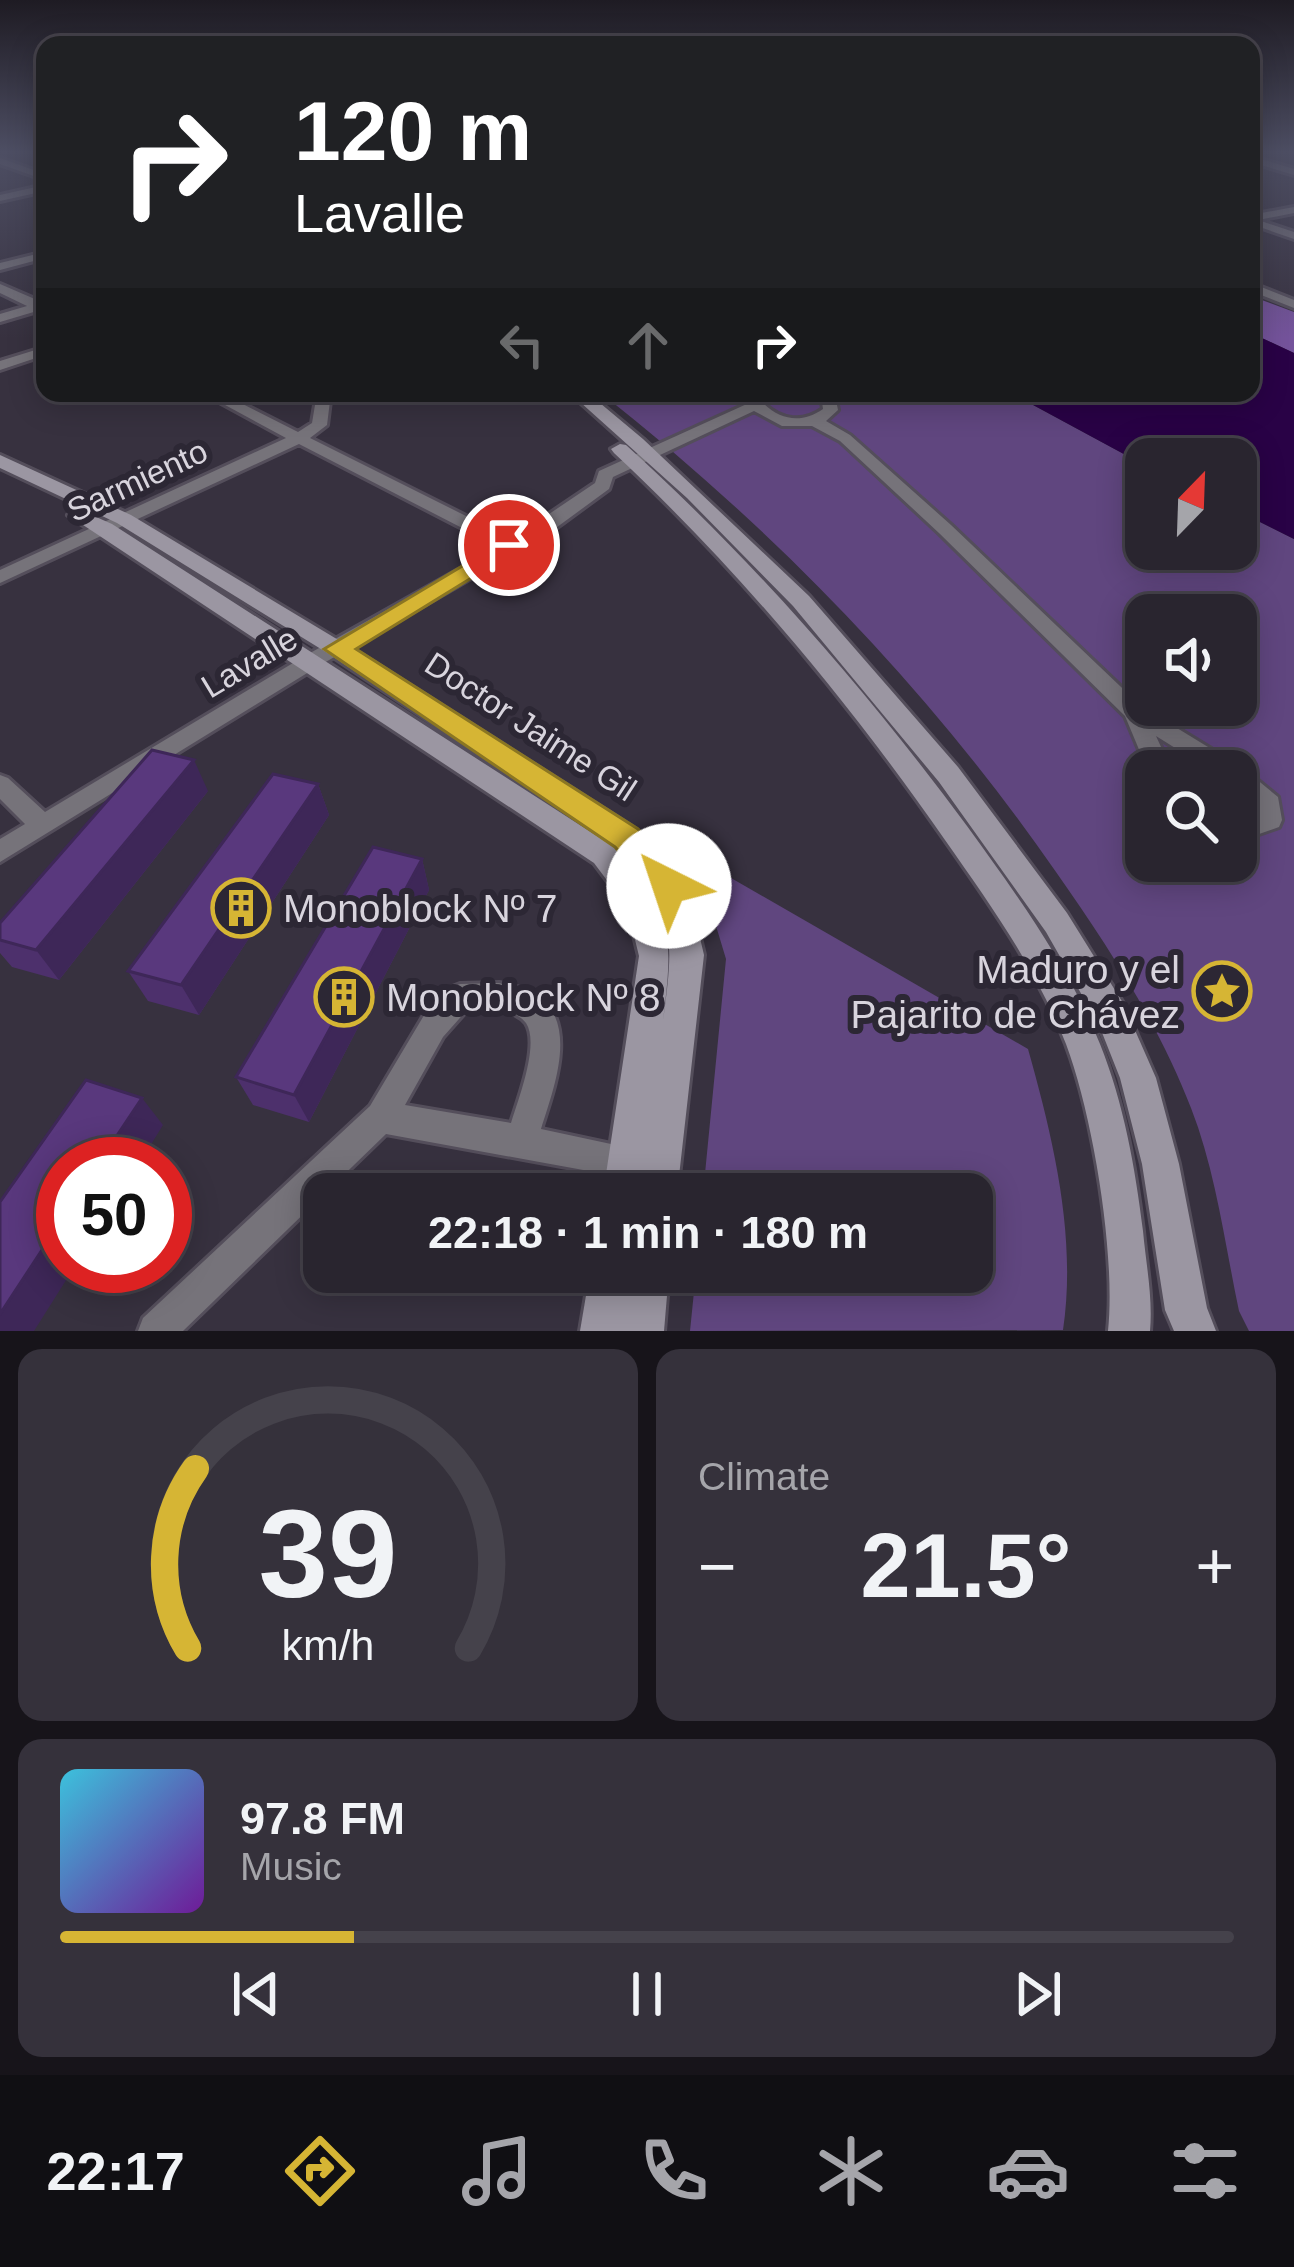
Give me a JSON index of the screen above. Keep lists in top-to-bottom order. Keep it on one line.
{"streets":{"main road":["Doctor Jaime Gil"],"street":["Sarmiento","Lavalle"]},"crossings":[["Sarmiento","Doctor Jaime Gil"],["Lavalle","Doctor Jaime Gil"]],"places":{"building":["Monoblock Nº 7","Monoblock Nº 8"],"place":["Maduro y el Pajarito de Chávez"]},"north":"top right","page":{"turn":["120 m","Lavalle"],"limit":"50","trip":"22:18 · 1 min · 180 m","tile":"Climate","heat":["−","21.5°","+"],"song":["97.8 FM","Music"],"tabs":"22:17","gauge":["39","km/h"]}}
